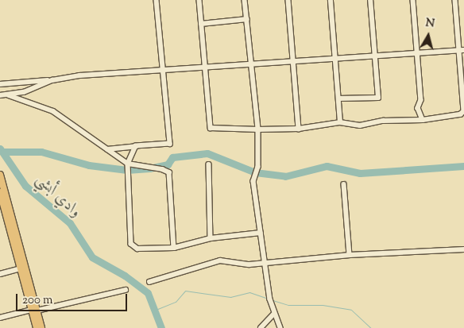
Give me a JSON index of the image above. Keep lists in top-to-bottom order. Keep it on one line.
{"water":["وادي أبشي"],"scale_bar":"200 m","north":"top"}
